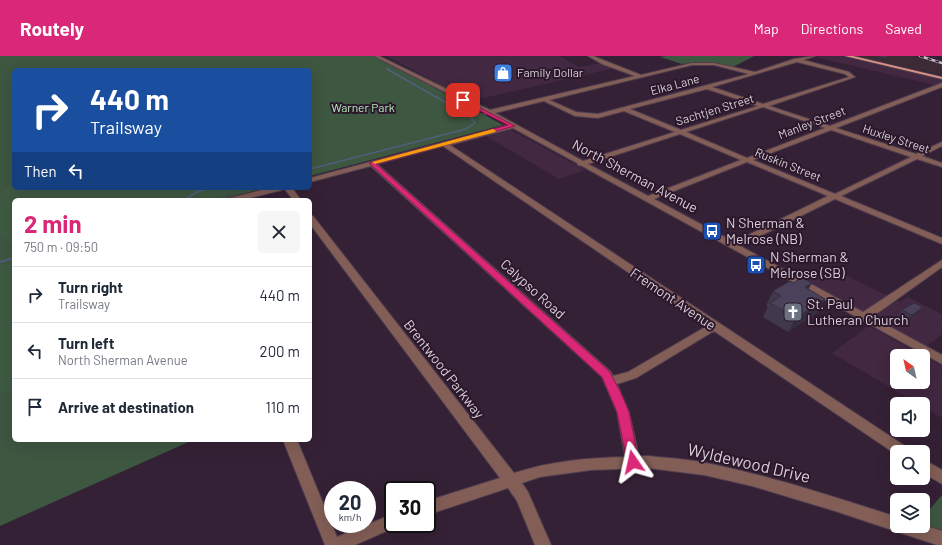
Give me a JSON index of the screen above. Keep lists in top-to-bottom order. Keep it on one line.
{"streets":{"street":["Elka Lane","Sachtjen Street","Manley Street","Huxley Street","Ruskin Street","North Sherman Avenue","Calypso Road","Fremont Avenue","Brentwood Parkway","Wyldewood Drive"]},"crossings":[["Elka Lane","Sachtjen Street"],["Elka Lane","Huxley Street"],["Elka Lane","Ruskin Street"],["Sachtjen Street","Huxley Street"],["Sachtjen Street","Ruskin Street"],["Sachtjen Street","North Sherman Avenue"],["Manley Street","Huxley Street"],["Manley Street","Ruskin Street"],["Manley Street","North Sherman Avenue"],["Calypso Road","Wyldewood Drive"],["Brentwood Parkway","Wyldewood Drive"]],"parks":["Warner Park"],"places":{"shop":["Family Dollar"],"bus stop":["N Sherman & Melrose (NB)","N Sherman & Melrose (SB)"],"church":["St. Paul Lutheran Church"]},"north":"top left","page":{"header":"Routely","nav":["Map","Directions","Saved"],"turn":["440 m","Trailsway"],"then":"Then","heading":["2 min","750 m · 09:50"],"list":[{"name":"Turn right","note":"Trailsway","value":"440 m"},{"name":"Turn left","note":"North Sherman Avenue","value":"200 m"},{"name":"Arrive at destination","value":"110 m"}],"speed":"20 km/h","limit":"30"}}
